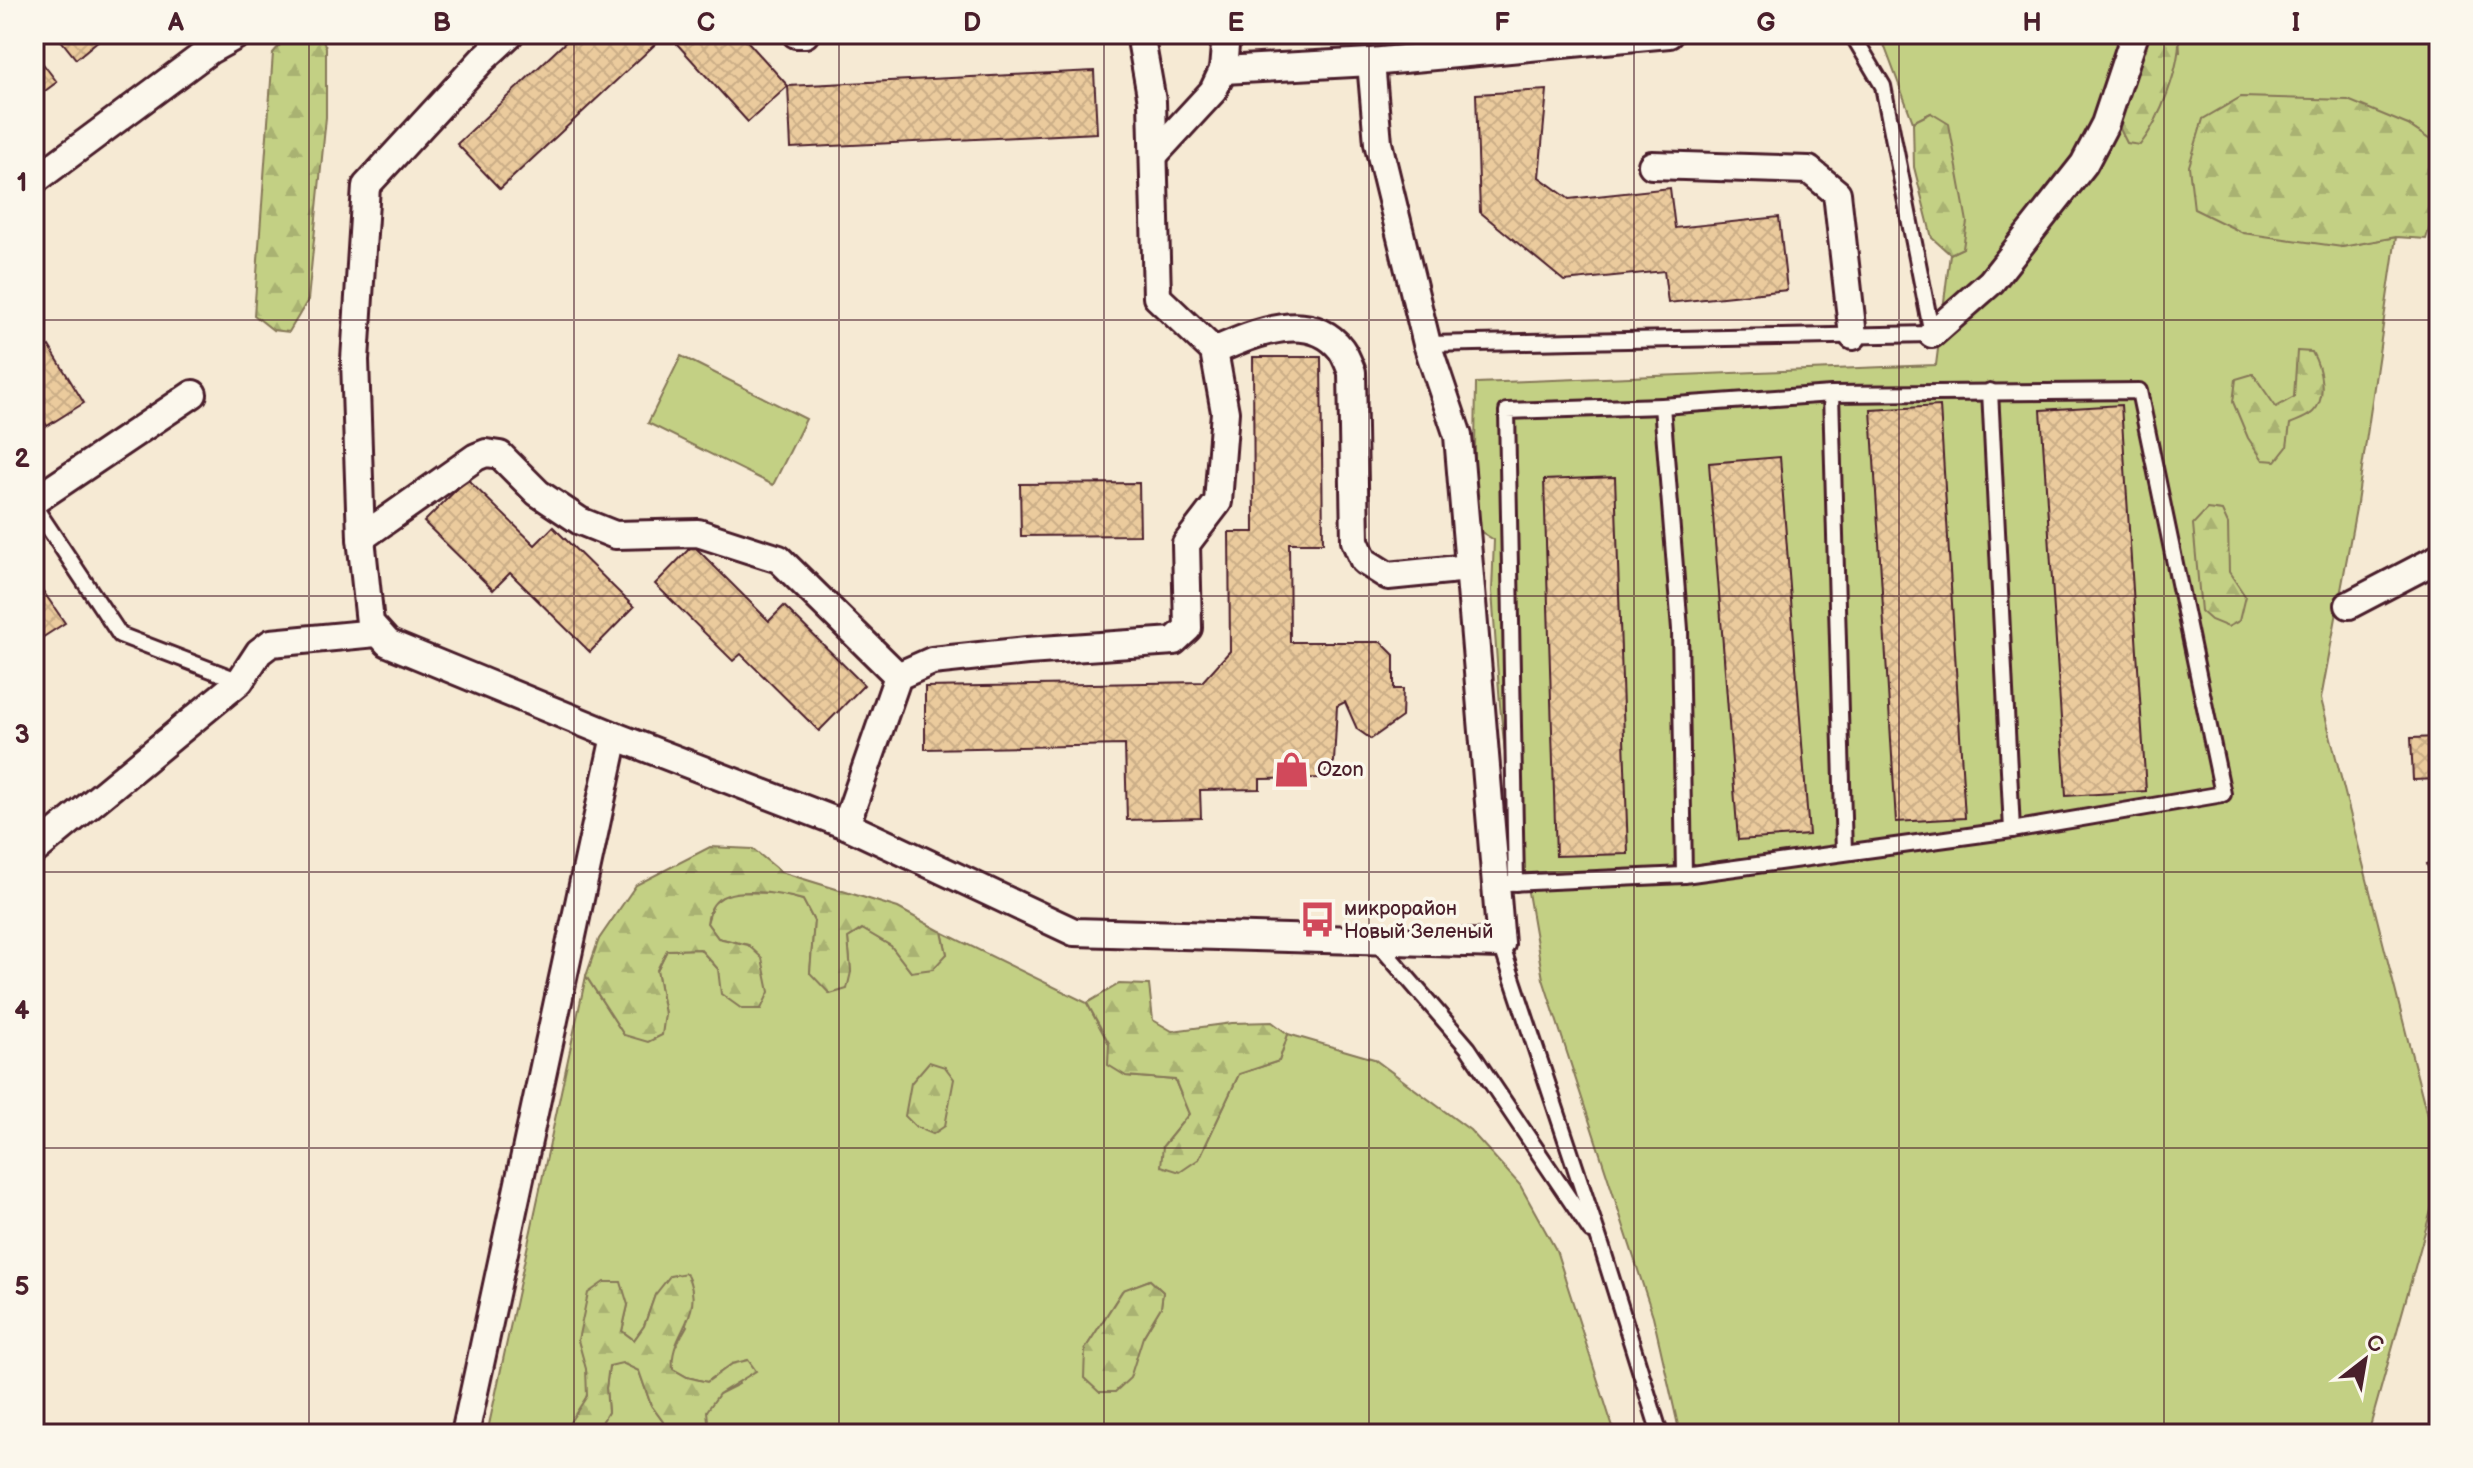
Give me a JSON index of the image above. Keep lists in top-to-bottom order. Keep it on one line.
{"places":{"shop":["Ozon"],"bus stop":["микрорайон Новый Зеленый"]},"north":"top right","grid":{"columns":["A","B","C","D","E","F","G","H","I"],"rows":["1","2","3","4","5"]}}
